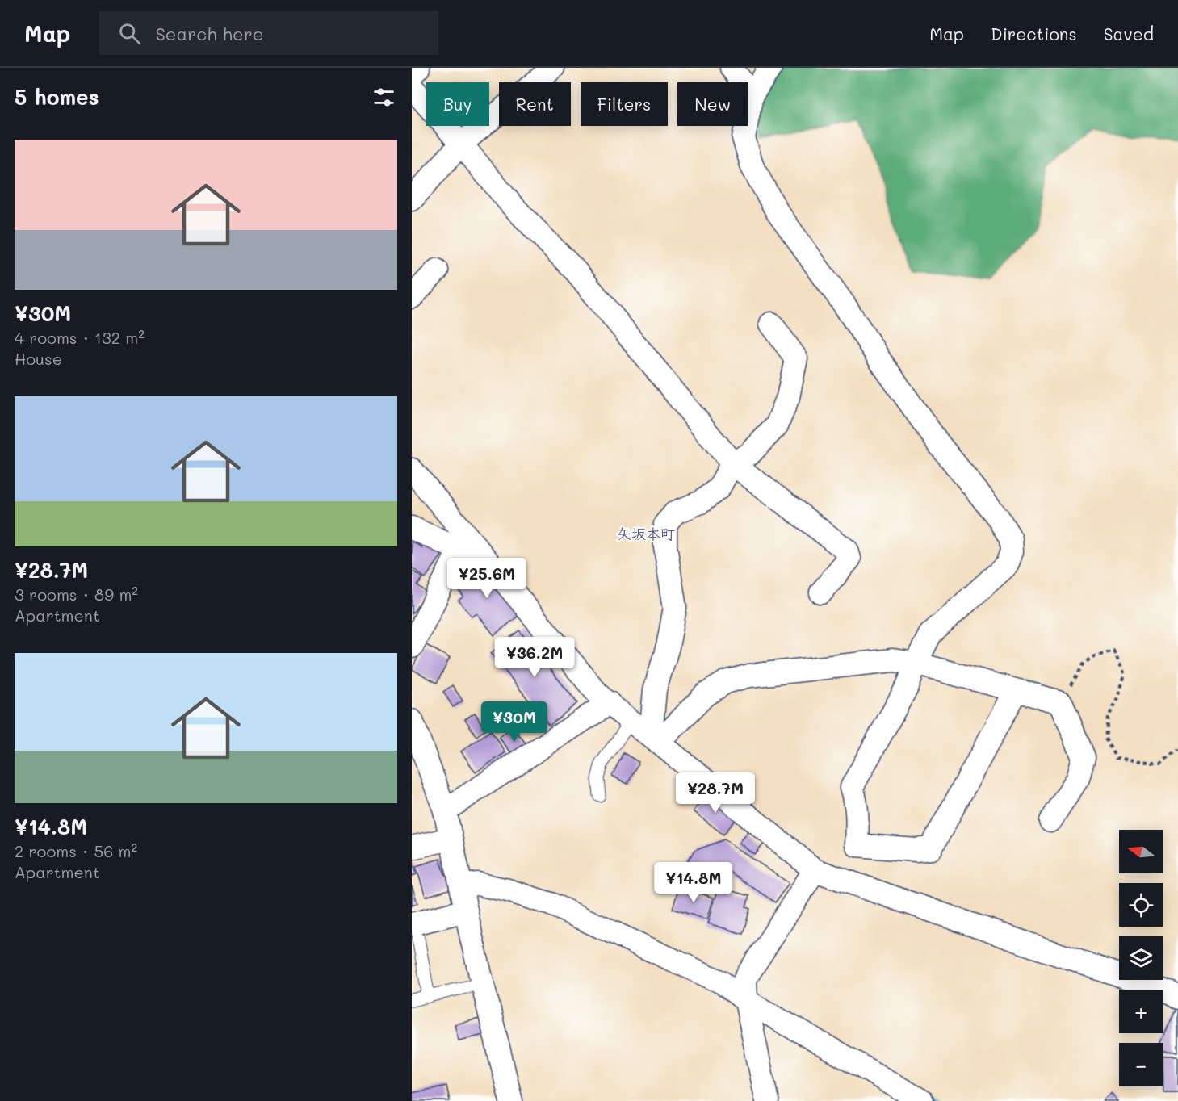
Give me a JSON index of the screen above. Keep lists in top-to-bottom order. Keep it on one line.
{"districts":["矢坂本町"],"north":"left","page":{"header":"Map","search":"Search here","nav":["Map","Directions","Saved"],"heading":"5 homes","chip":["Buy","Rent","Filters","New"],"list":[{"name":"¥30M","note":"4 rooms · 132 m² · House"},{"name":"¥28.7M","note":"3 rooms · 89 m² · Apartment"},{"name":"¥14.8M","note":"2 rooms · 56 m² · Apartment"}],"price":["¥25.6M","¥36.2M","¥30M","¥28.7M","¥14.8M"],"map_buttons":["+","−"]}}
